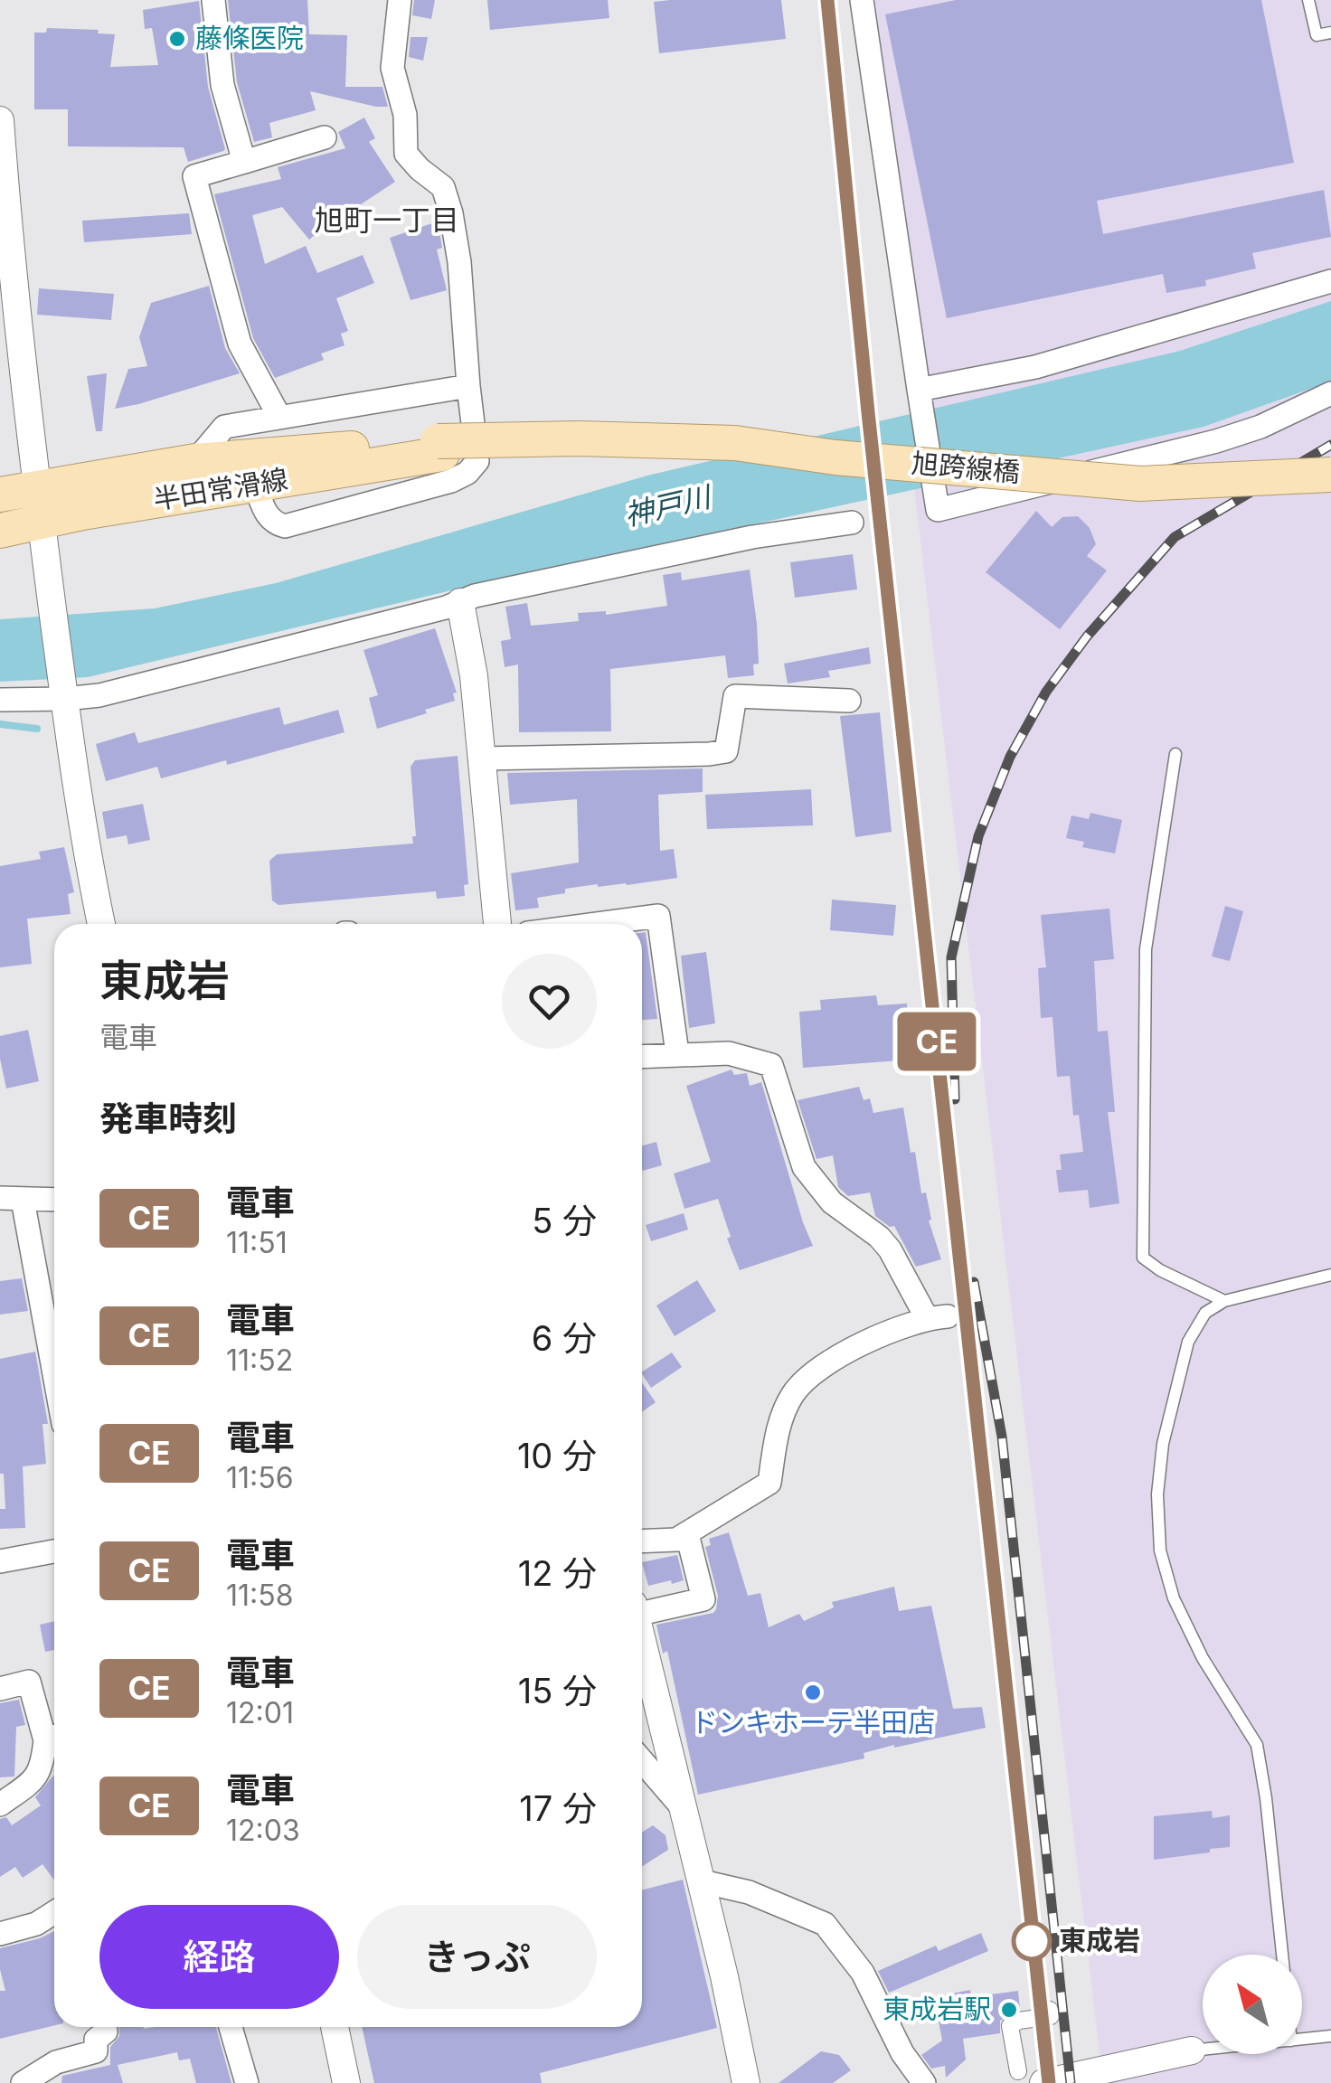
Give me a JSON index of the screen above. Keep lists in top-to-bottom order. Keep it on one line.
{"streets":{"main road":["旭跨線橋","半田常滑線"]},"crossings":[["旭跨線橋","半田常滑線"]],"districts":["旭町一丁目"],"water":["神戸川"],"places":["藤條医院","ドンキホーテ半田店","東成岩","東成岩駅"],"north":"top left","page":{"on_map":"CE","heading":[["東成岩","電車"],"発車時刻"],"list":[{"mark":"CE","name":"電車","note":"11:51","value":"5 分"},{"mark":"CE","name":"電車","note":"11:52","value":"6 分"},{"mark":"CE","name":"電車","note":"11:56","value":"10 分"},{"mark":"CE","name":"電車","note":"11:58","value":"12 分"},{"mark":"CE","name":"電車","note":"12:01","value":"15 分"},{"mark":"CE","name":"電車","note":"12:03","value":"17 分"}],"buttons":["経路","きっぷ"]}}
